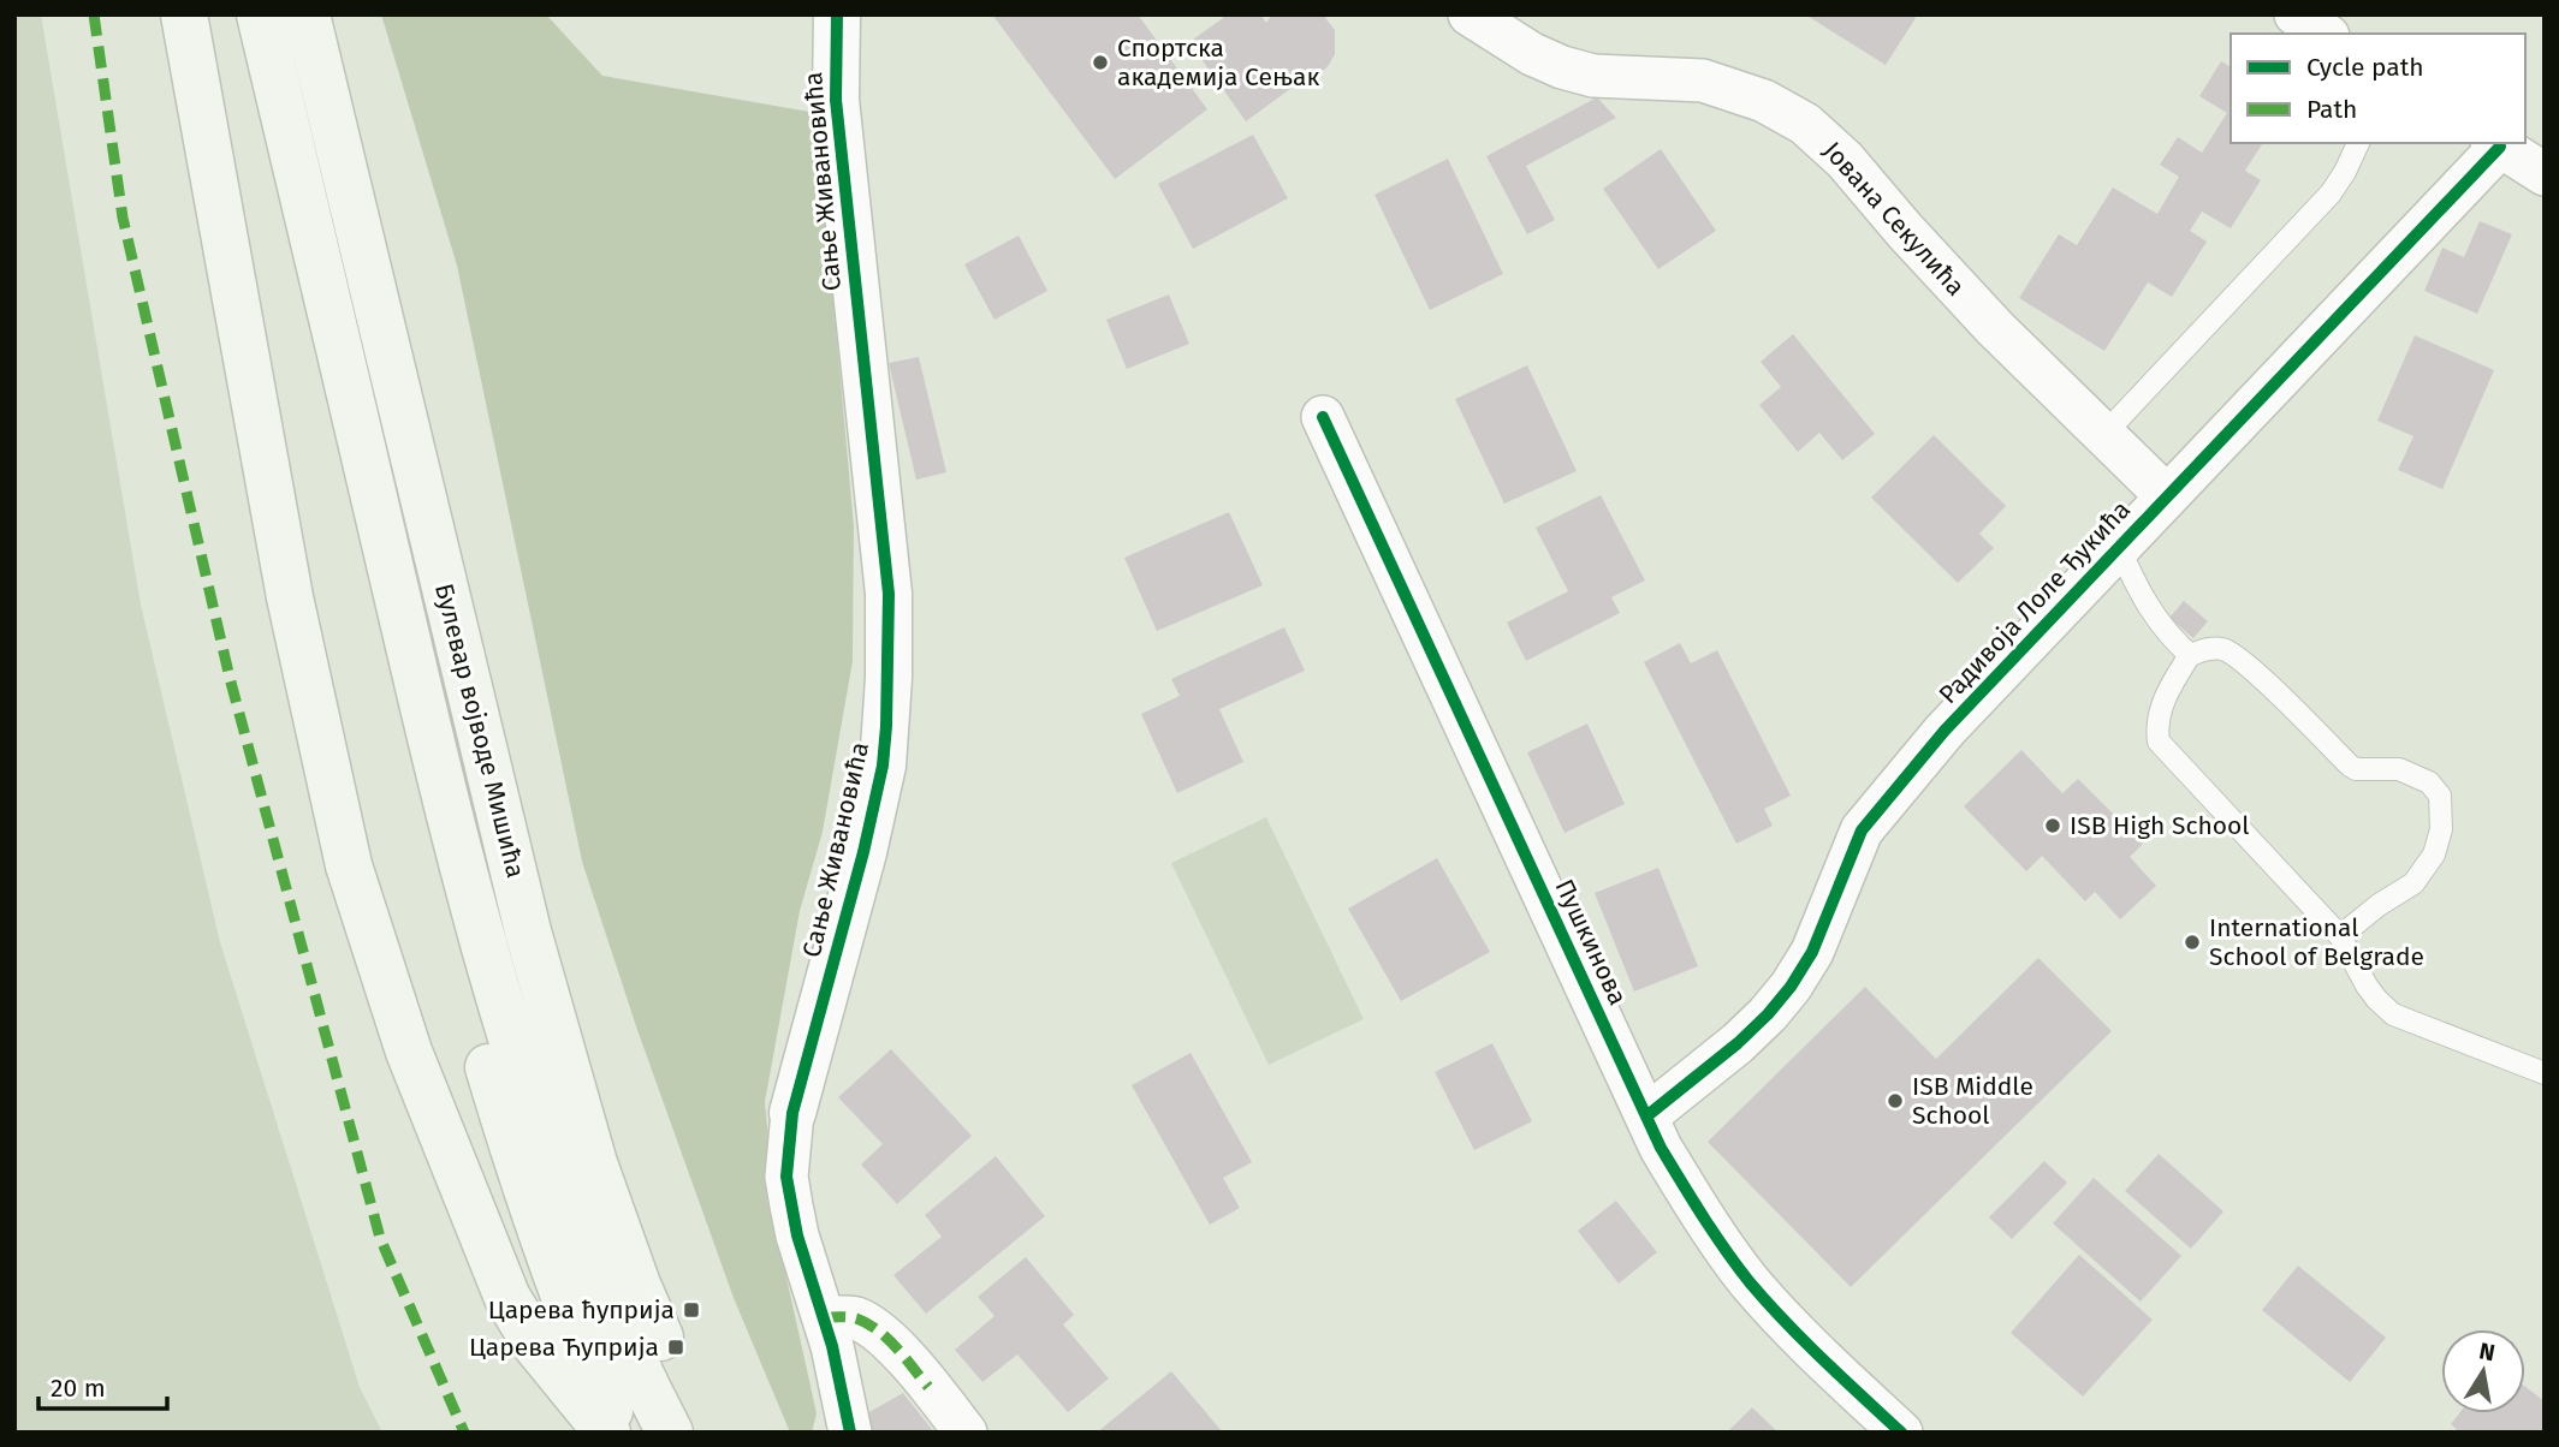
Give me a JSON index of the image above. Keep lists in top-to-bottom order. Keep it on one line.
{"streets":{"main road":["Булевар војводе Мишића"],"street":["Сање Живановића","Јована Секулића","Радивоја Лоле Ђукића","Пушкинова"]},"crossings":[["Јована Секулића","Радивоја Лоле Ђукића"],["Радивоја Лоле Ђукића","Пушкинова"]],"places":{"other":["Спортска академија Сењак","ISB High School","International School of Belgrade","ISB Middle School"],"transit":["Царева ћуприја","Царева Ћуприја"]},"legend":["Cycle path","Path"],"scale_bar":"20 m","north":"top"}
